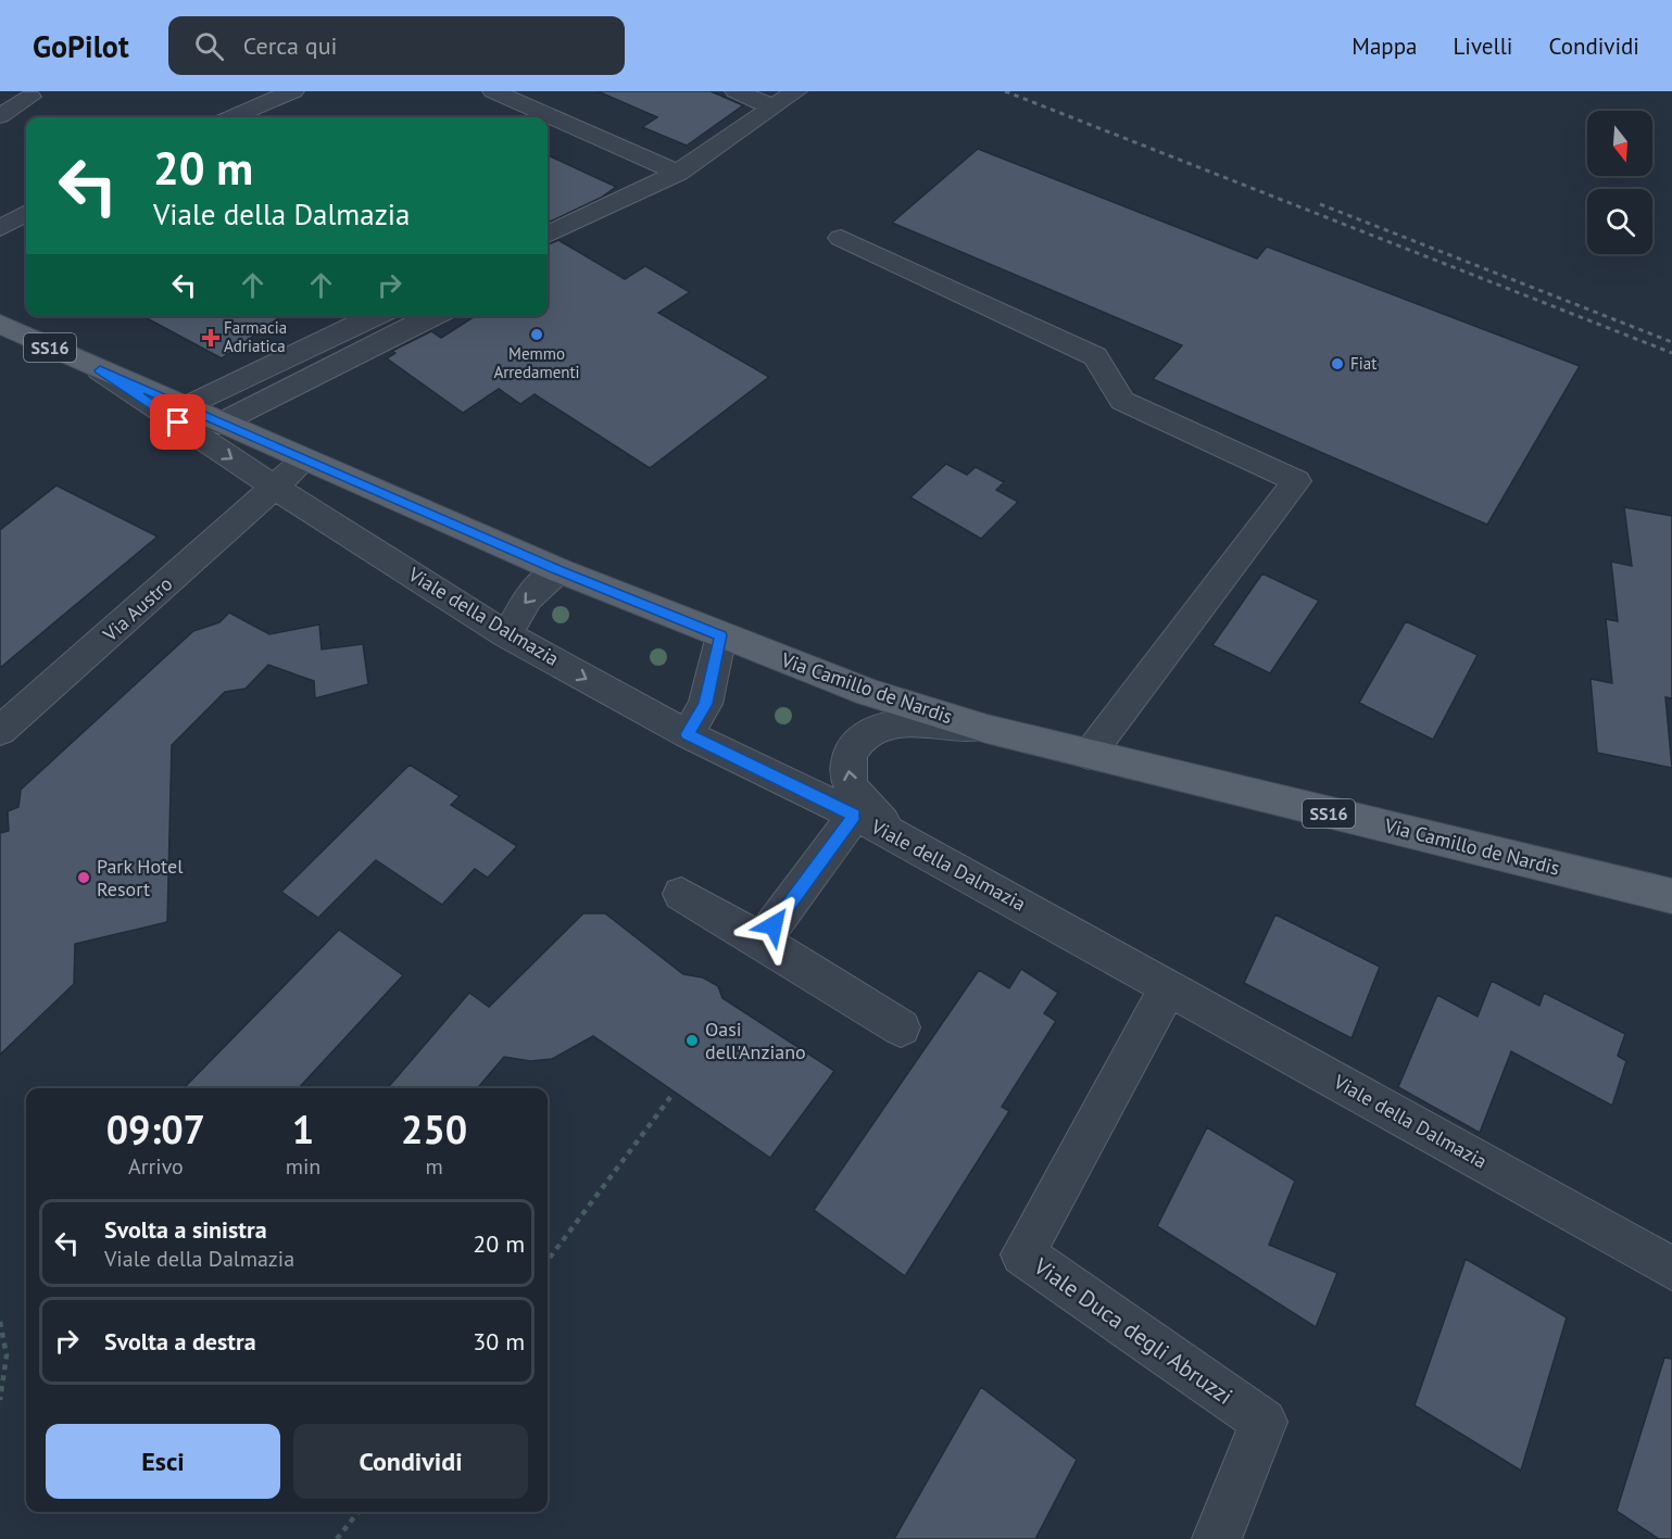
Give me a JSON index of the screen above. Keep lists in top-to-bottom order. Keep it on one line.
{"streets":{"main road":["SS16","Via Camillo de Nardis"],"street":["Via Austro","Viale della Dalmazia","Viale Duca degli Abruzzi"]},"crossings":[["SS16","Viale della Dalmazia"],["SS16","Via Camillo de Nardis"],["Via Austro","Viale della Dalmazia"],["Via Austro","Via Camillo de Nardis"],["Viale della Dalmazia","Via Camillo de Nardis"],["Viale della Dalmazia","Viale Duca degli Abruzzi"]],"places":{"other":["Memmo Arredamenti","Fiat","Park Hotel Resort","Oasi dell'Anziano"],"health":["Farmacia Adriatica"]},"north":"bottom","page":{"header":"GoPilot","search":"Cerca qui","nav":["Mappa","Livelli","Condividi"],"turn":["20 m","Viale della Dalmazia"],"eta":["09:07","Arrivo","1","min","250","m"],"list":[{"name":"Svolta a sinistra","note":"Viale della Dalmazia","value":"20 m"},{"name":"Svolta a destra","value":"30 m"}],"buttons":["Esci","Condividi"]}}
